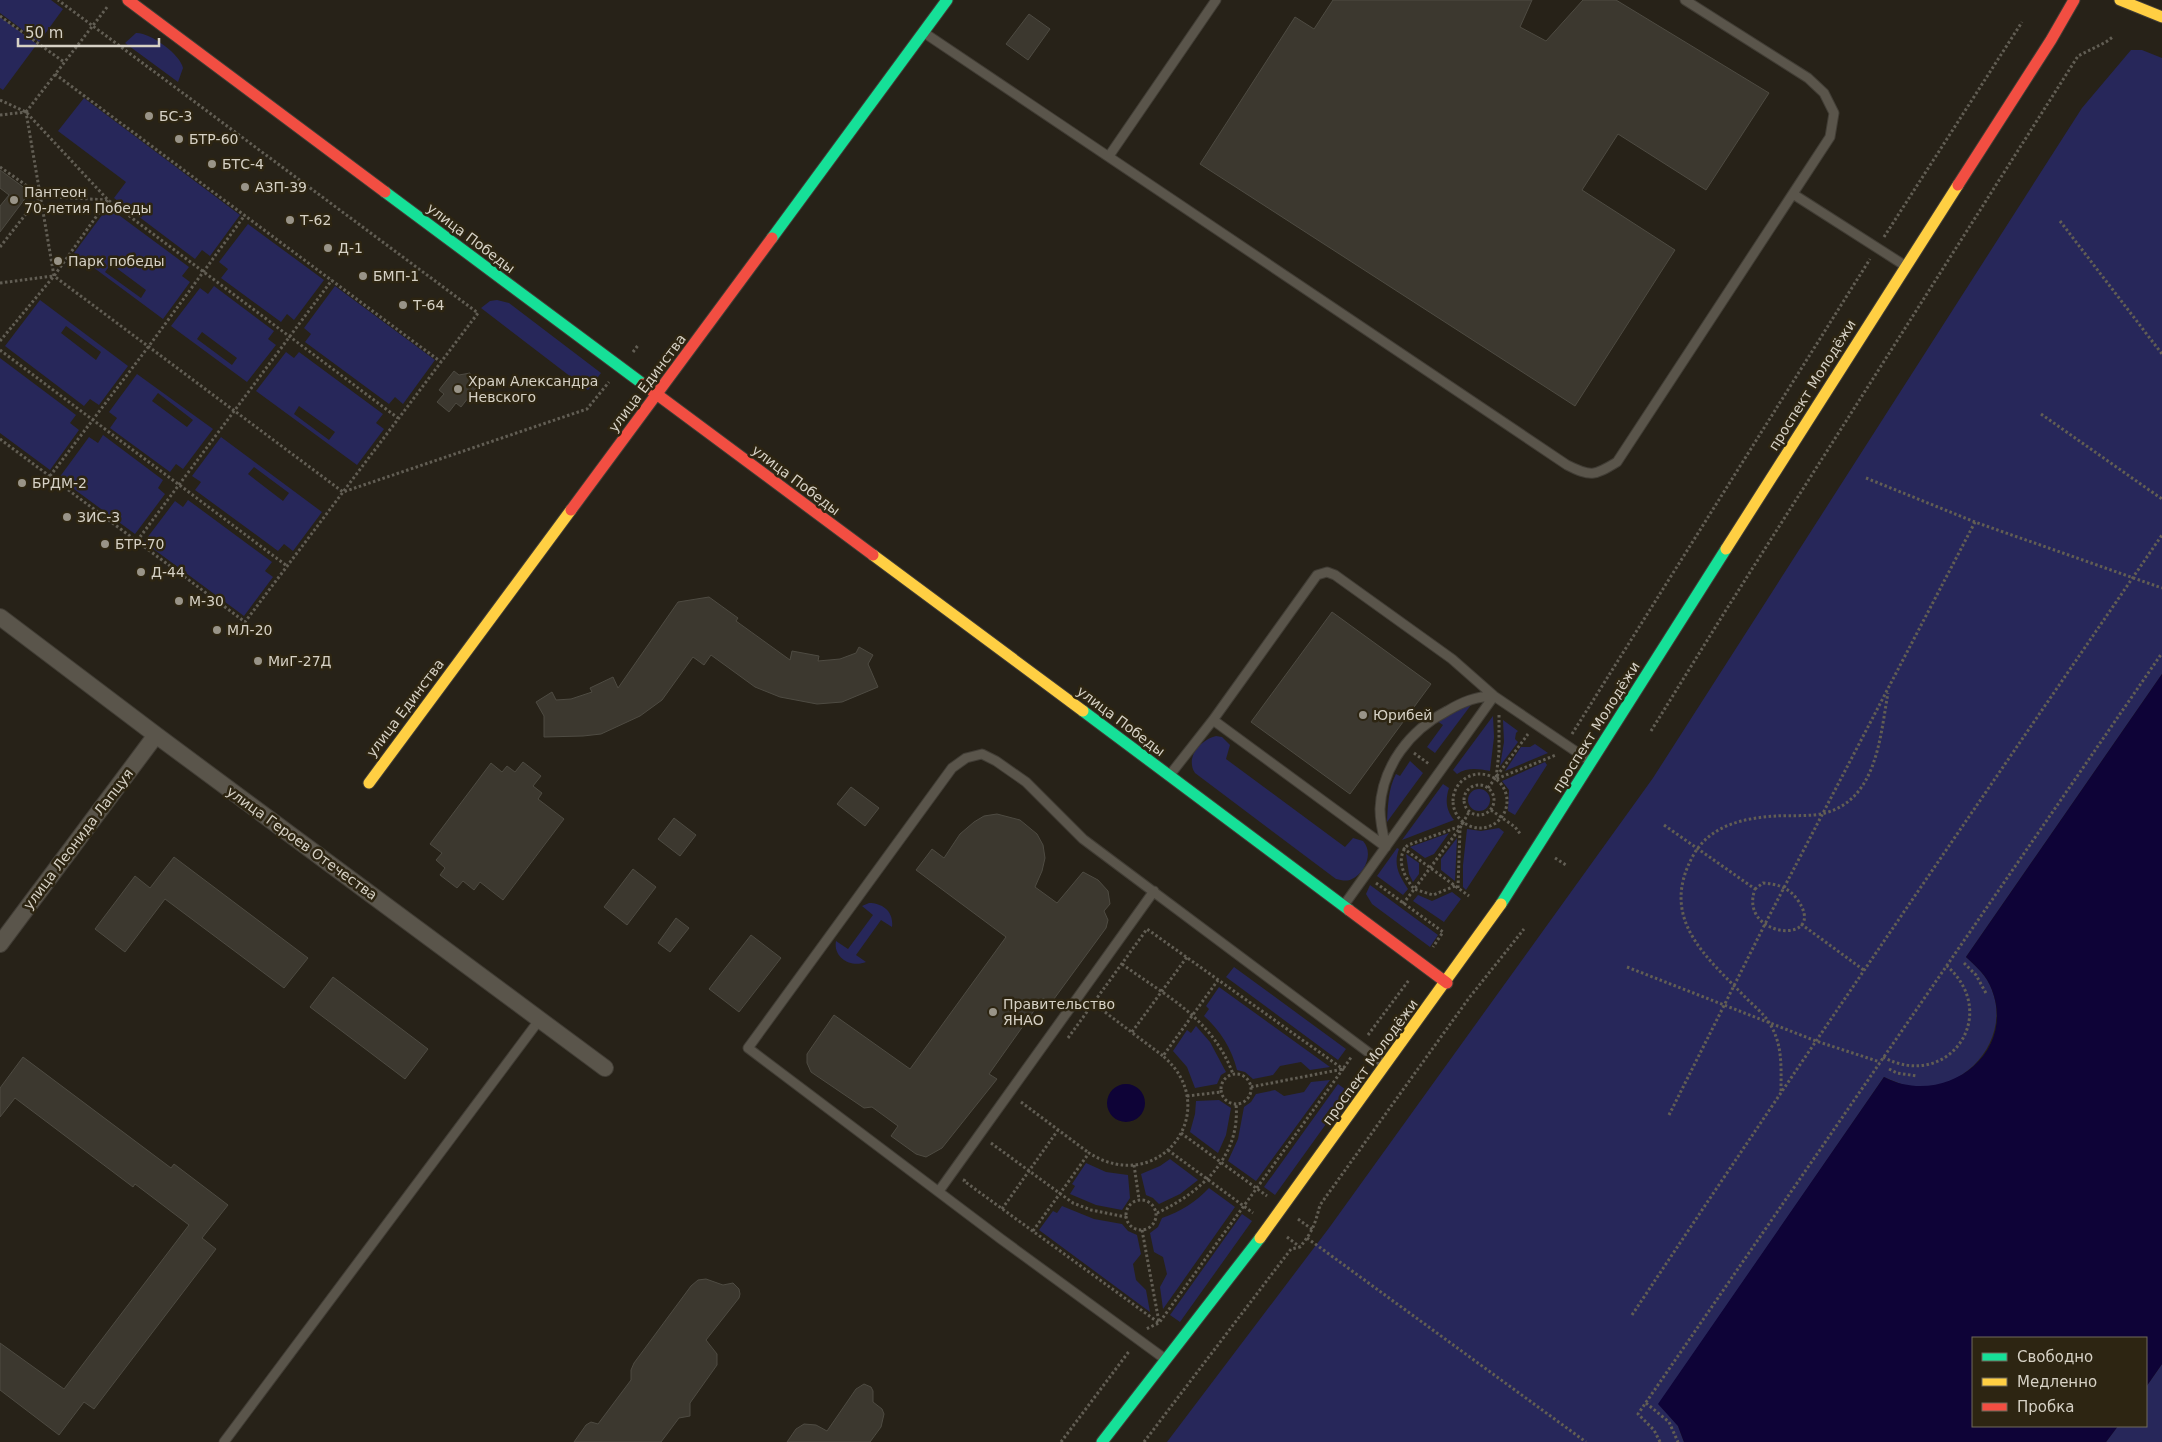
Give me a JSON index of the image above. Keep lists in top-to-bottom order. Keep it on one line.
{"streets":{"street":["улица Победы","улица Единства","проспект Молодёжи","улица Леонида Лапцуя","улица Героев Отечества"]},"crossings":[["улица Победы","улица Единства"],["улица Победы","проспект Молодёжи"],["улица Леонида Лапцуя","улица Героев Отечества"]],"places":["БС-3","БТР-60","БТС-4","АЗП-39","Пантеон 70-летия Победы","Т-62","Д-1","Парк победы","БМП-1","Т-64","Храм Александра Невского","БРДМ-2","ЗИС-3","БТР-70","Д-44","М-30","МЛ-20","МиГ-27Д","Юрибей","Правительство ЯНАО"],"legend":["Свободно","Медленно","Пробка"],"scale_bar":"50 m"}
